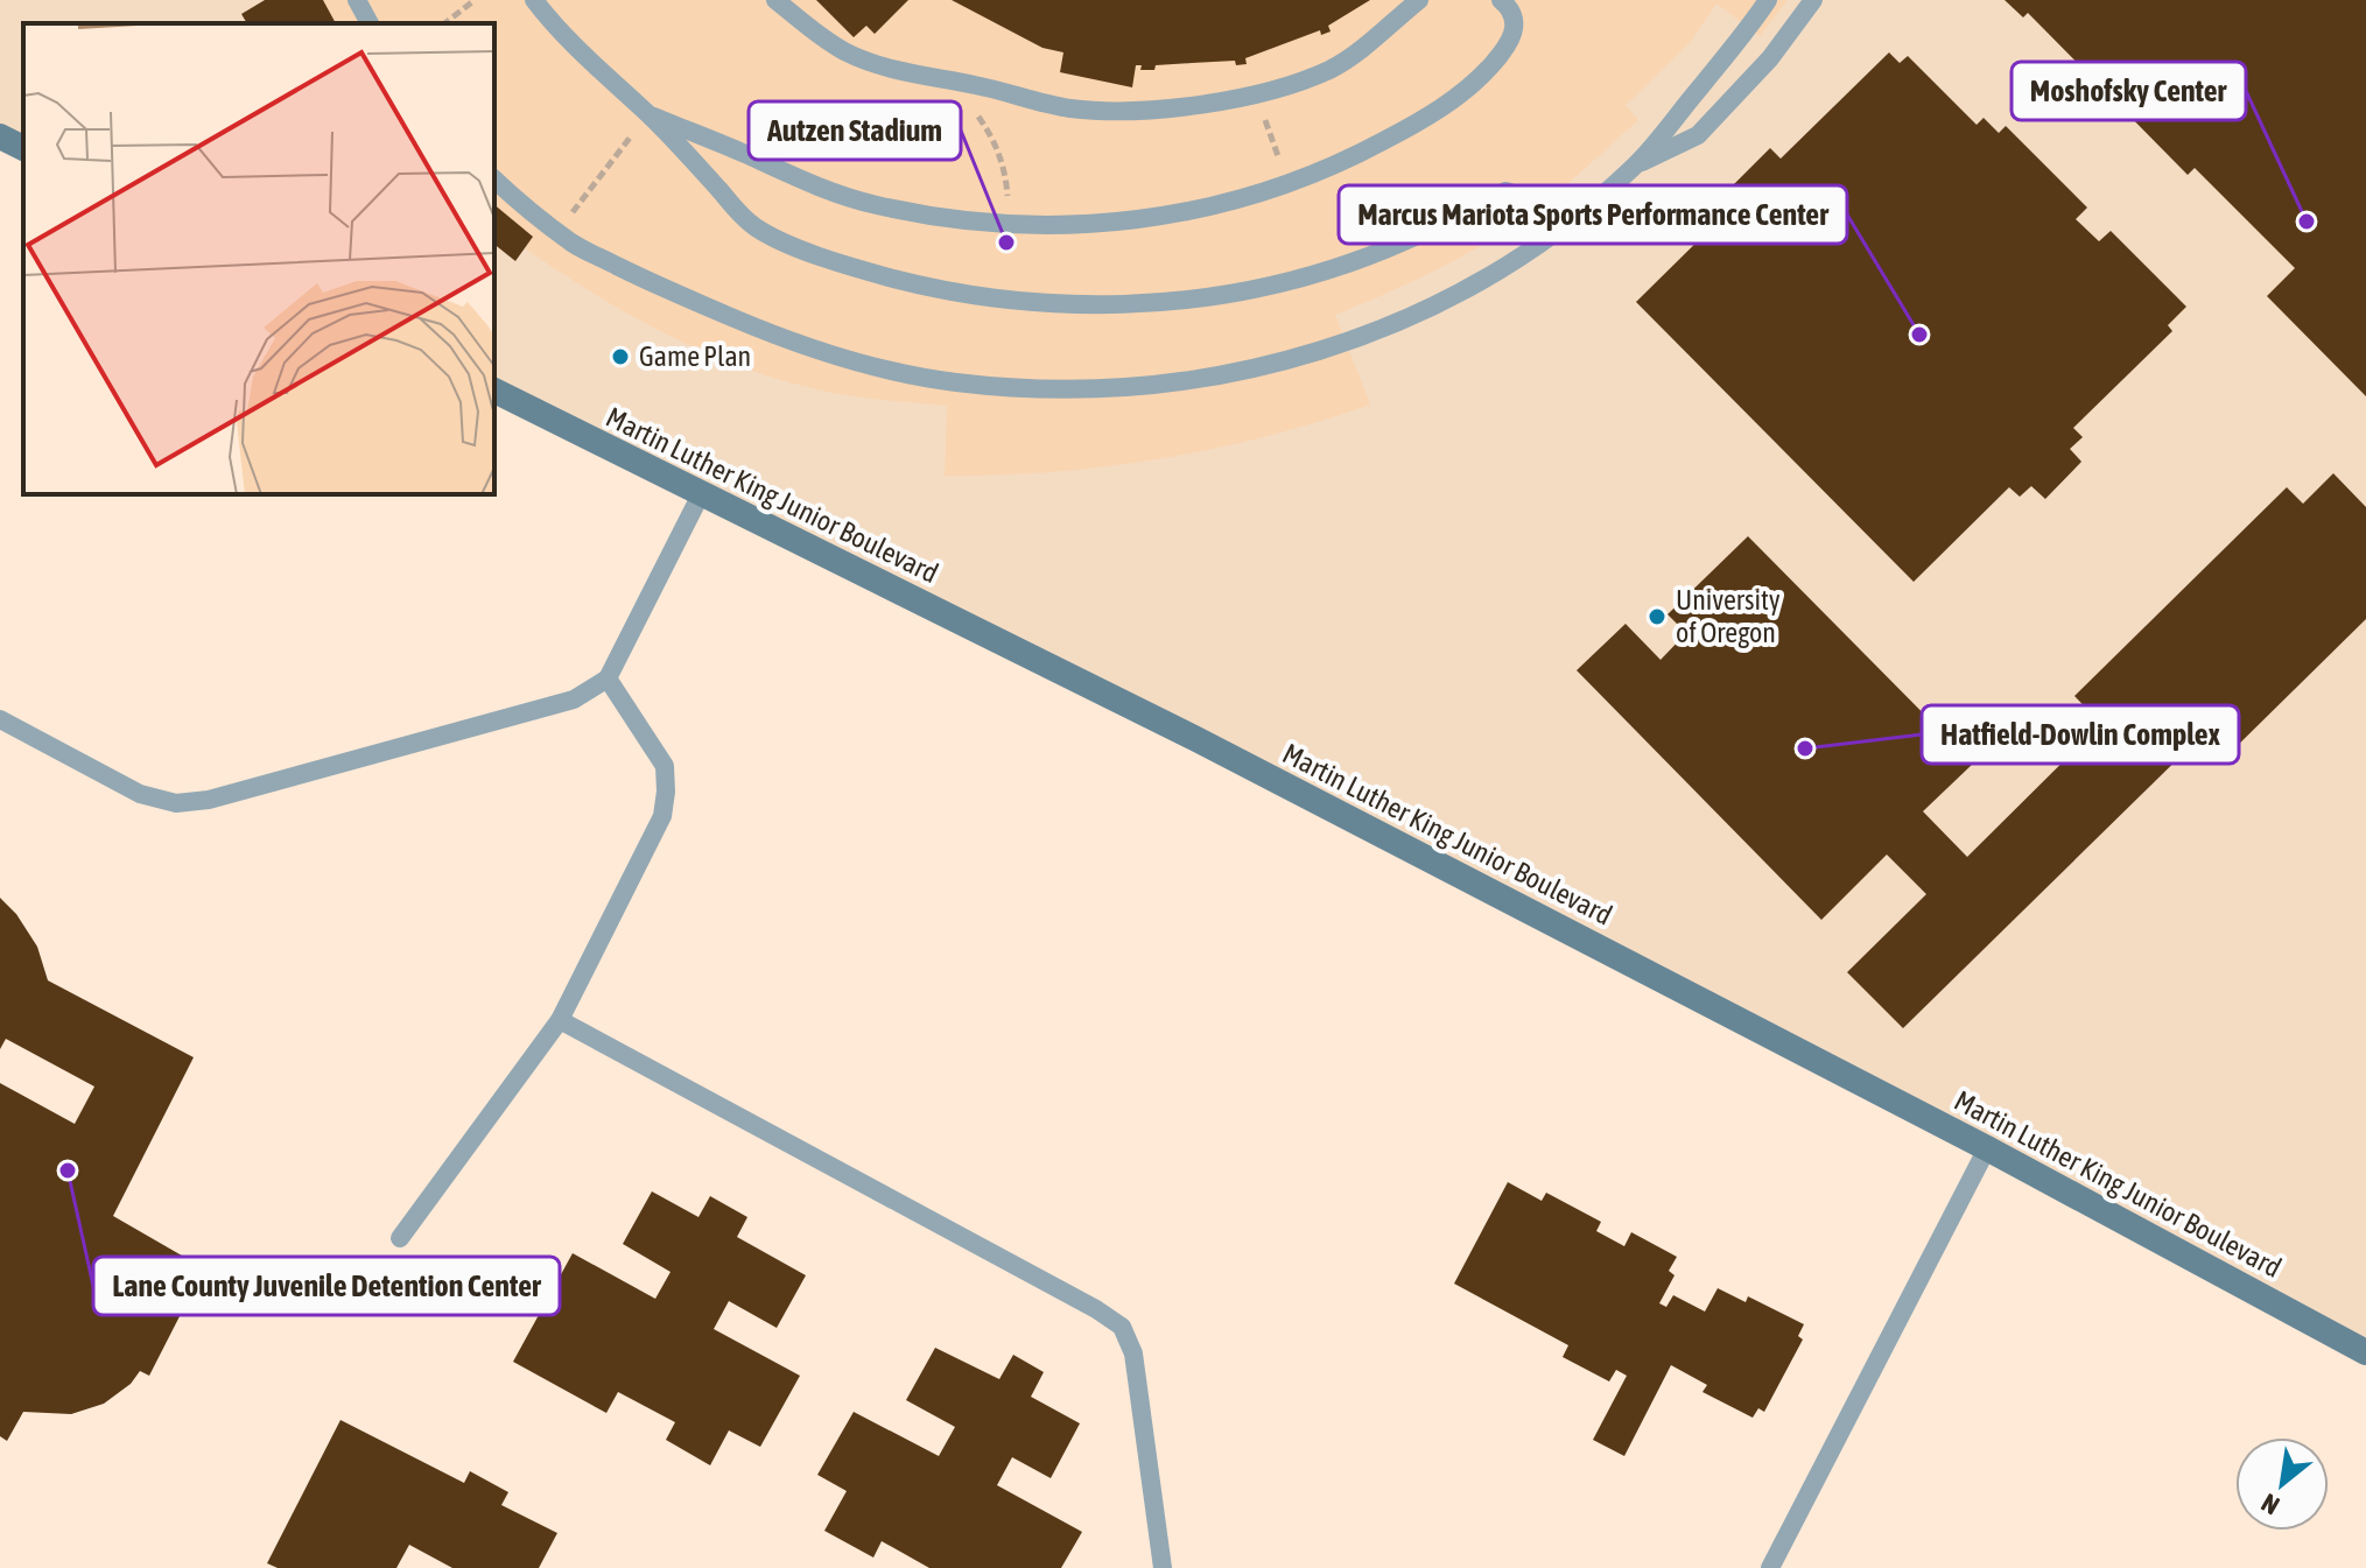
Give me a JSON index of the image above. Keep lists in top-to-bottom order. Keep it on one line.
{"streets":{"main road":["Martin Luther King Junior Boulevard"]},"places":["Moshofsky Center","Autzen Stadium","Marcus Mariota Sports Performance Center","Game Plan","University of Oregon","Hatfield-Dowlin Complex","Lane County Juvenile Detention Center"],"north":"bottom left"}
